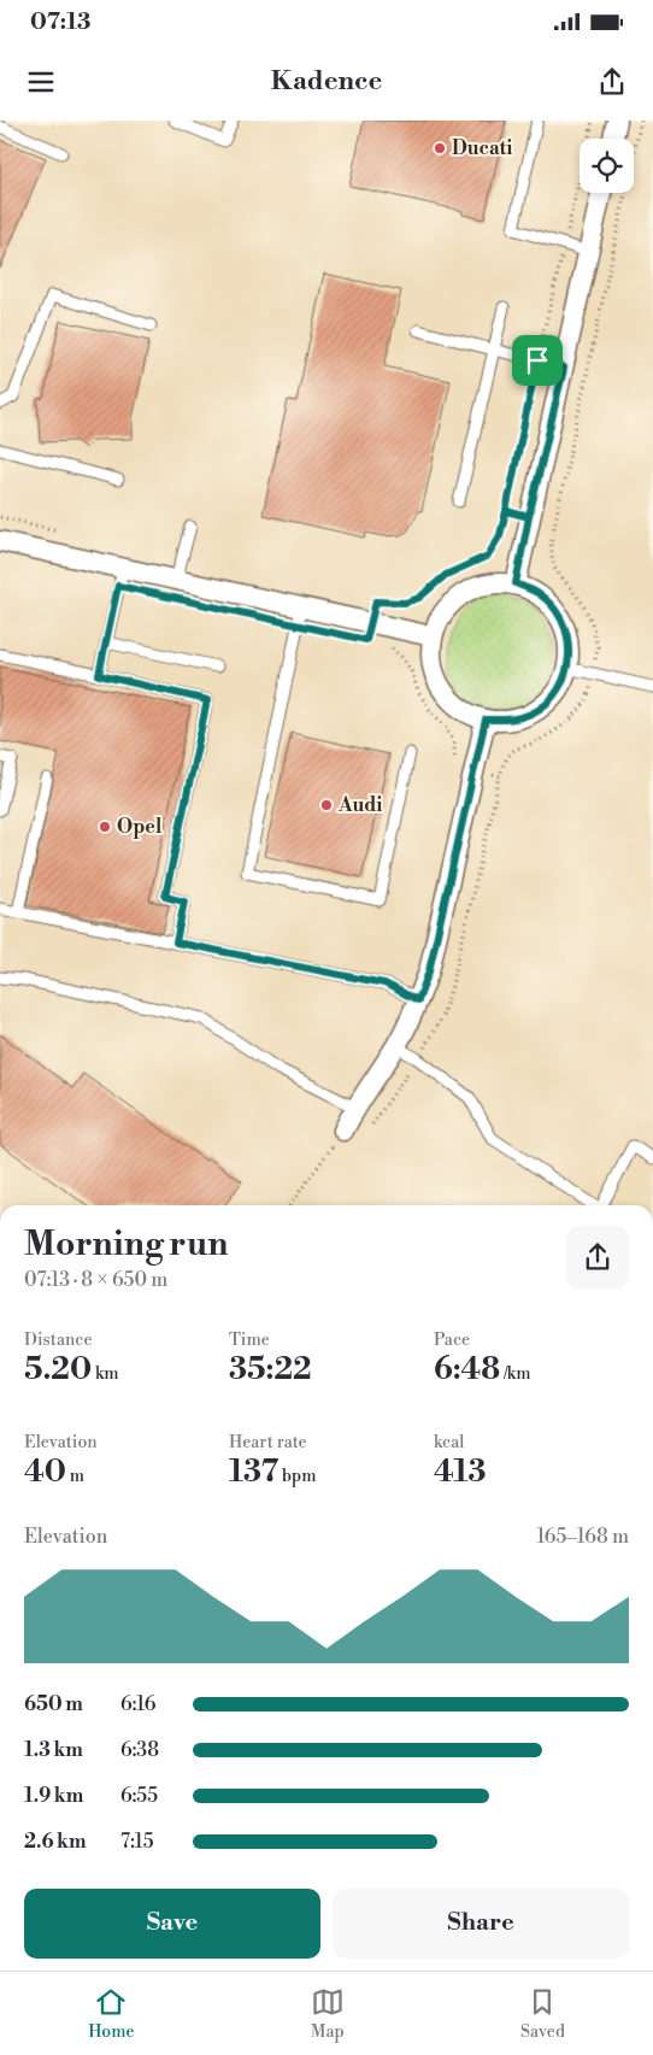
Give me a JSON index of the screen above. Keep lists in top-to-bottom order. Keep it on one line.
{"places":["Ducati","Audi","Opel"],"page":{"status":"07:13","header":"Kadence","heading":["Morning run","07:13 · 8 × 650 m"],"stats":[["Distance","5.20 km"],["Time","35:22"],["Pace","6:48 /km"],["Elevation","40 m"],["Heart rate","137 bpm"],["kcal","413"]],"chart":["Elevation","165–168 m"],"list":[{"name":"650 m","note":"6:16"},{"name":"1.3 km","note":"6:38"},{"name":"1.9 km","note":"6:55"},{"name":"2.6 km","note":"7:15"}],"buttons":["Save","Share"],"tabs":["Home","Map","Saved"]}}
